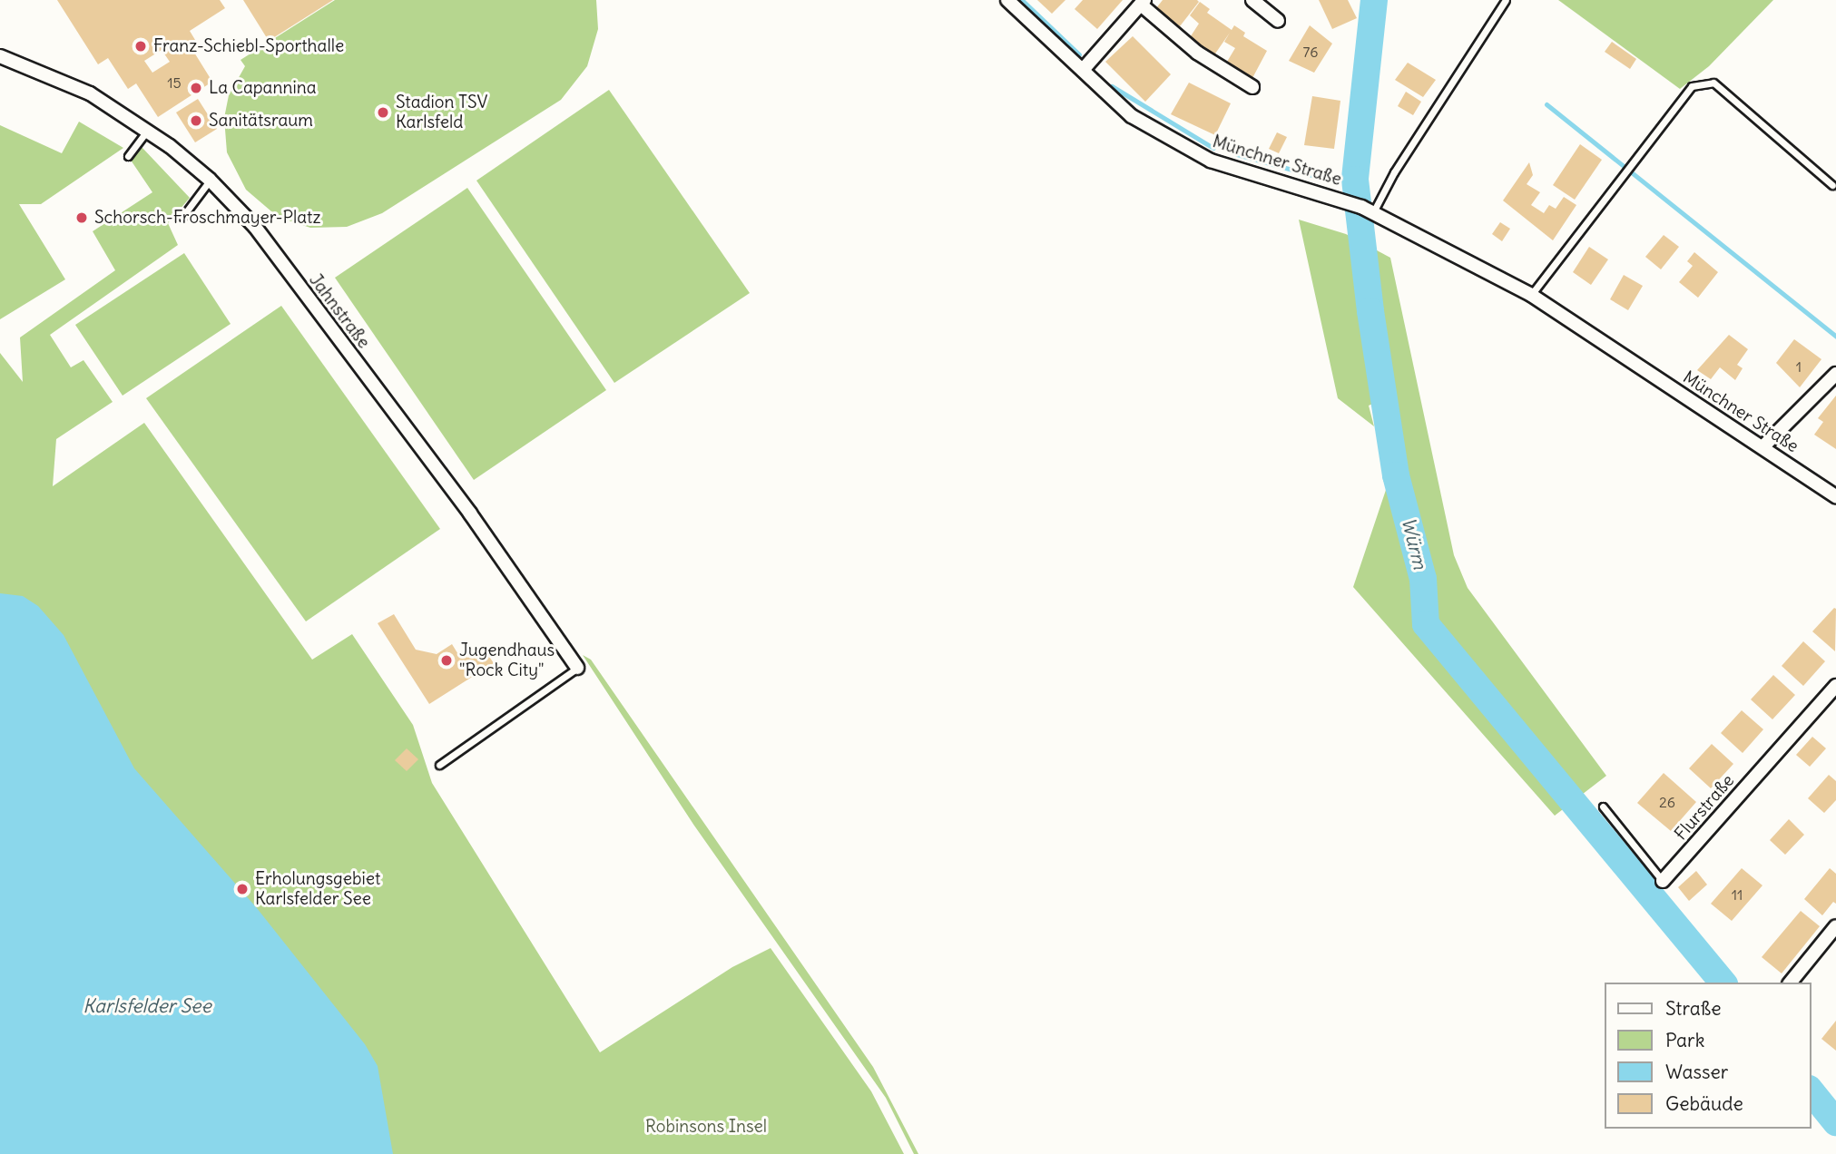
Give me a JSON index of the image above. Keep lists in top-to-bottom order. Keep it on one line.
{"streets":{"street":["Münchner Straße","Jahnstraße","Flurstraße"]},"water":["Würm","Karlsfelder See"],"parks":["Robinsons Insel"],"places":["Franz-Schiebl-Sporthalle","La Capannina","Stadion TSV Karlsfeld","Sanitätsraum","Schorsch-Froschmayer-Platz","Jugendhaus \"Rock City\"","Erholungsgebiet Karlsfelder See"],"house_numbers":["76","15","1","26","11"],"legend":["Straße","Park","Wasser","Gebäude"]}
